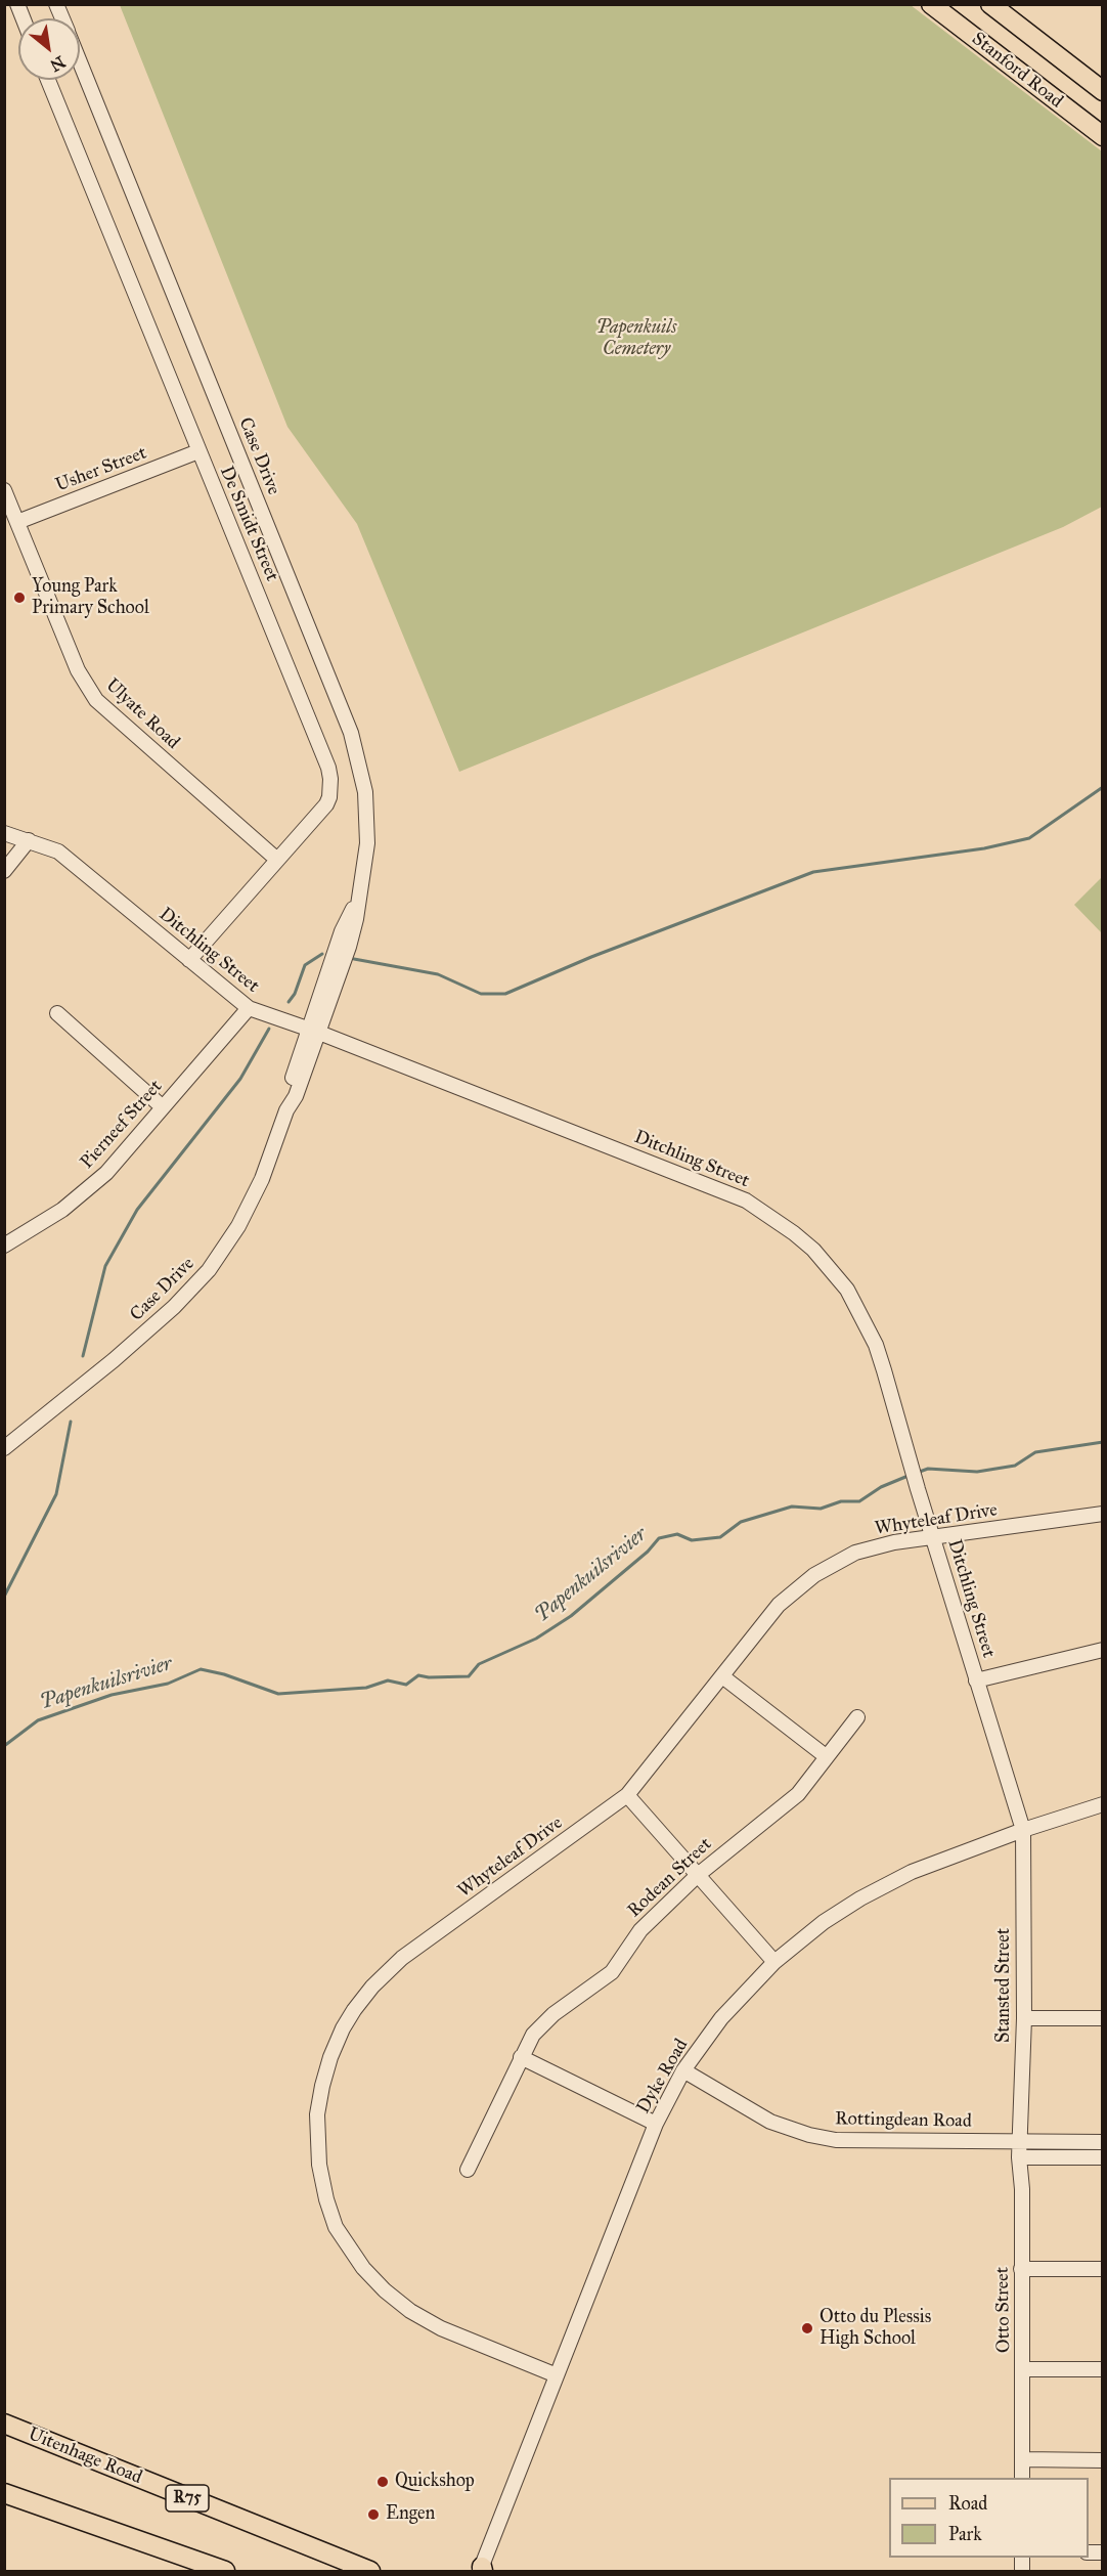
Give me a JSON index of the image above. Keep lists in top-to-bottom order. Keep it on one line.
{"streets":{"main road":["Stanford Road","Uitenhage Road","R75"],"street":["Case Drive","Usher Street","De Smidt Street","Ulyate Road","Ditchling Street","Pierneef Street","Whyteleaf Drive","Rodean Street","Stansted Street","Dyke Road","Rottingdean Road","Otto Street"]},"crossings":[["Case Drive","Ditchling Street"],["Usher Street","De Smidt Street"],["Usher Street","Ulyate Road"],["De Smidt Street","Ulyate Road"],["De Smidt Street","Ditchling Street"],["Ditchling Street","Pierneef Street"],["Ditchling Street","Whyteleaf Drive"],["Ditchling Street","Stansted Street"],["Ditchling Street","Dyke Road"],["Whyteleaf Drive","Dyke Road"],["Stansted Street","Dyke Road"],["Stansted Street","Rottingdean Road"],["Stansted Street","Otto Street"],["Dyke Road","Rottingdean Road"],["Rottingdean Road","Otto Street"]],"water":["Papenkuilsrivier"],"parks":["Papenkuils Cemetery"],"places":["Young Park Primary School","Otto du Plessis High School","Quickshop","Engen"],"legend":["Road","Park"],"north":"bottom right"}
